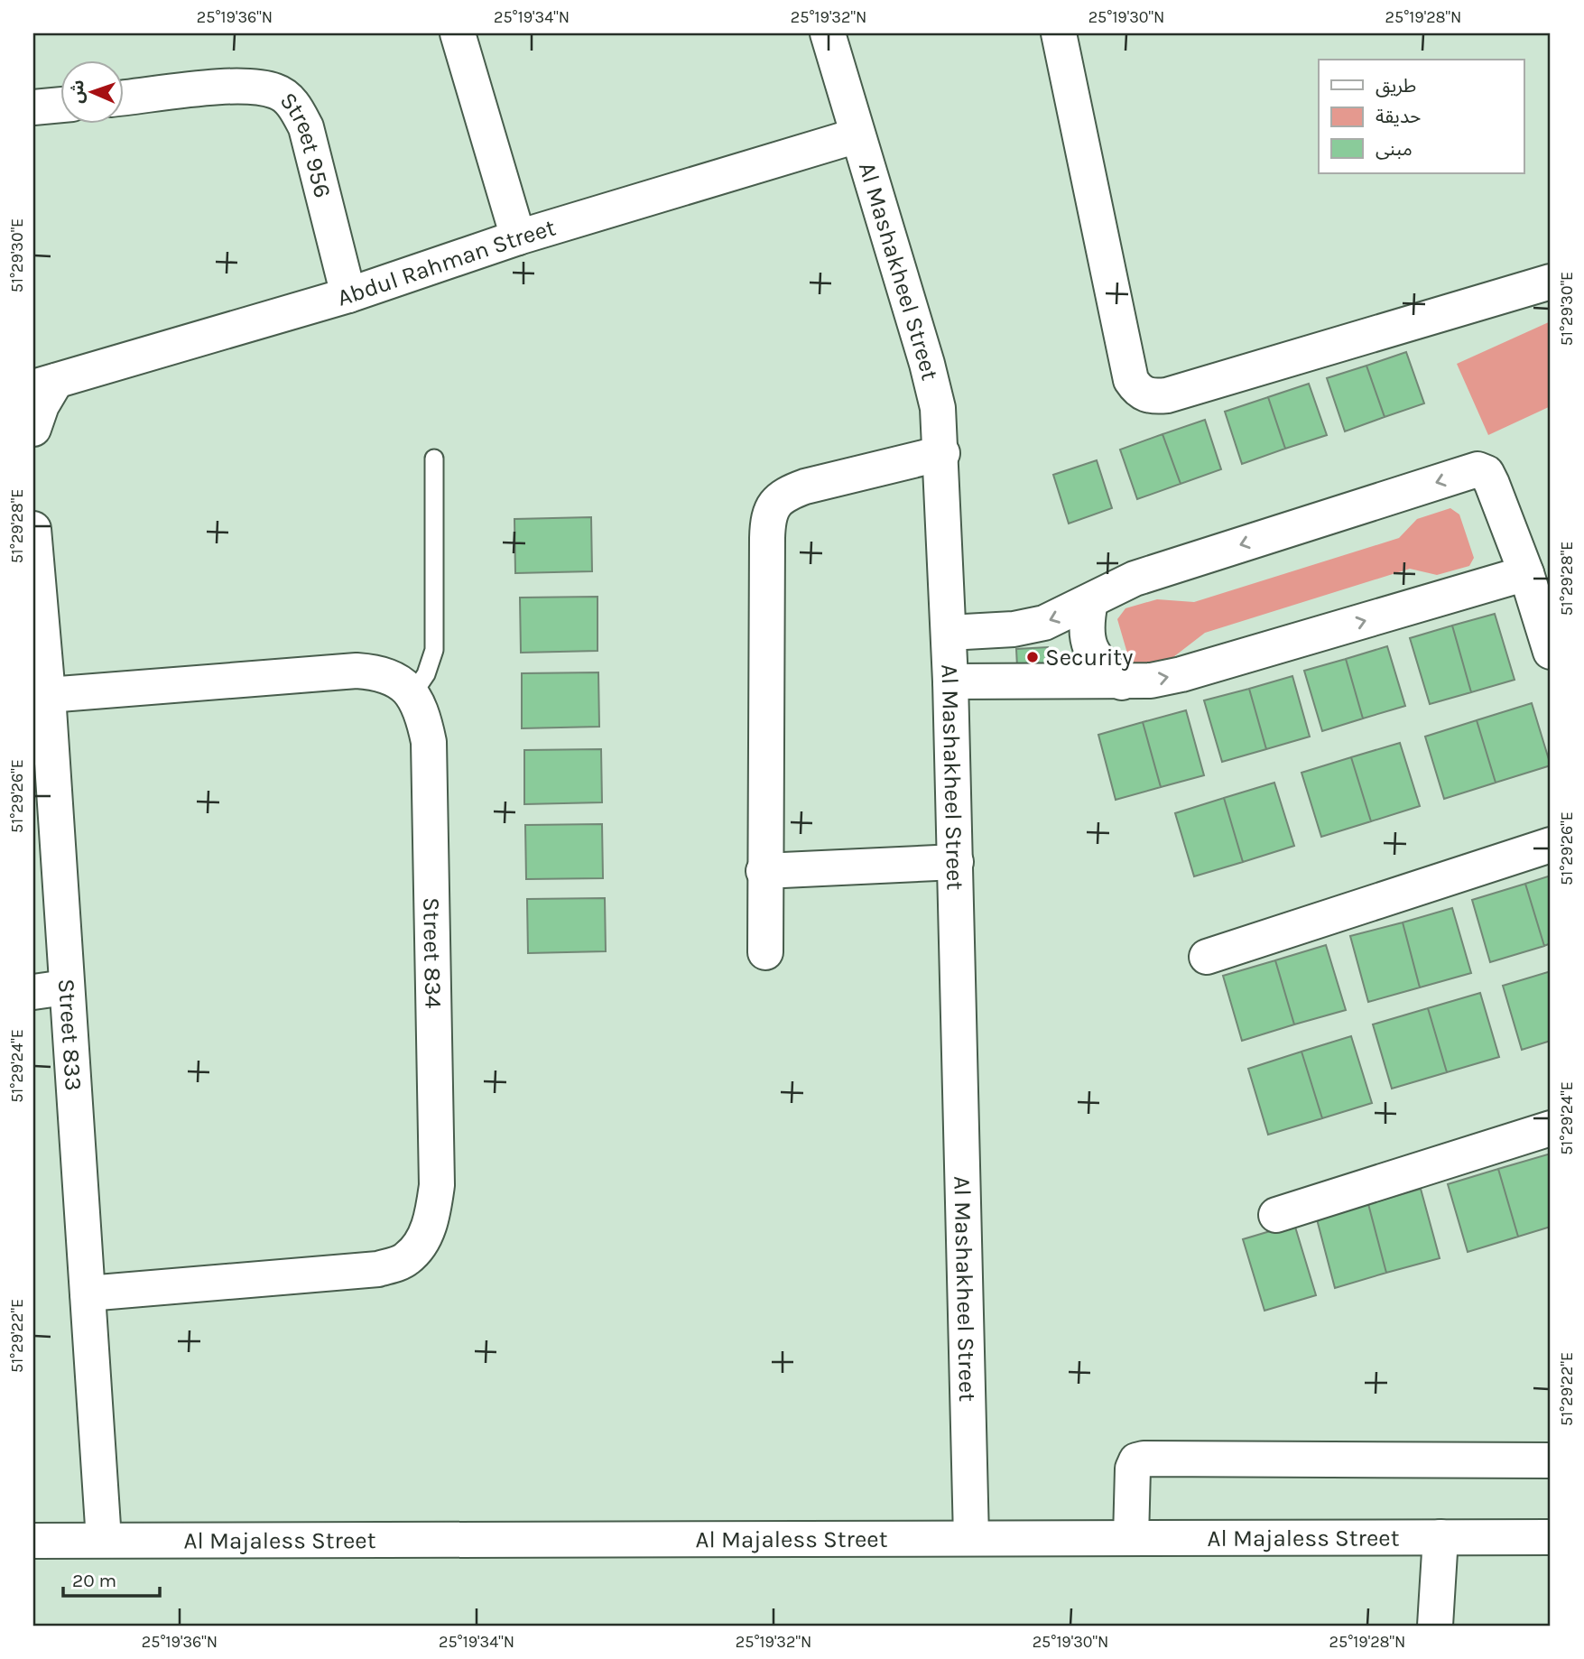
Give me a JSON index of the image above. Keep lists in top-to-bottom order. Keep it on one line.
{"streets":{"street":["Street 956","Abdul Rahman Street","Al Mashakheel Street","Street 834","Street 833","Al Majaless Street"]},"crossings":[["Street 956","Abdul Rahman Street"],["Abdul Rahman Street","Al Mashakheel Street"],["Al Mashakheel Street","Al Majaless Street"],["Street 834","Street 833"],["Street 833","Al Majaless Street"]],"places":["Security"],"legend":["طريق","حديقة","مبنى"],"scale_bar":"20 m","north":"left","coordinates":["25°19'36\"N","25°19'34\"N","25°19'32\"N","25°19'30\"N","25°19'28\"N","51°29'30\"E","51°29'28\"E","51°29'26\"E","51°29'24\"E","51°29'22\"E"]}
